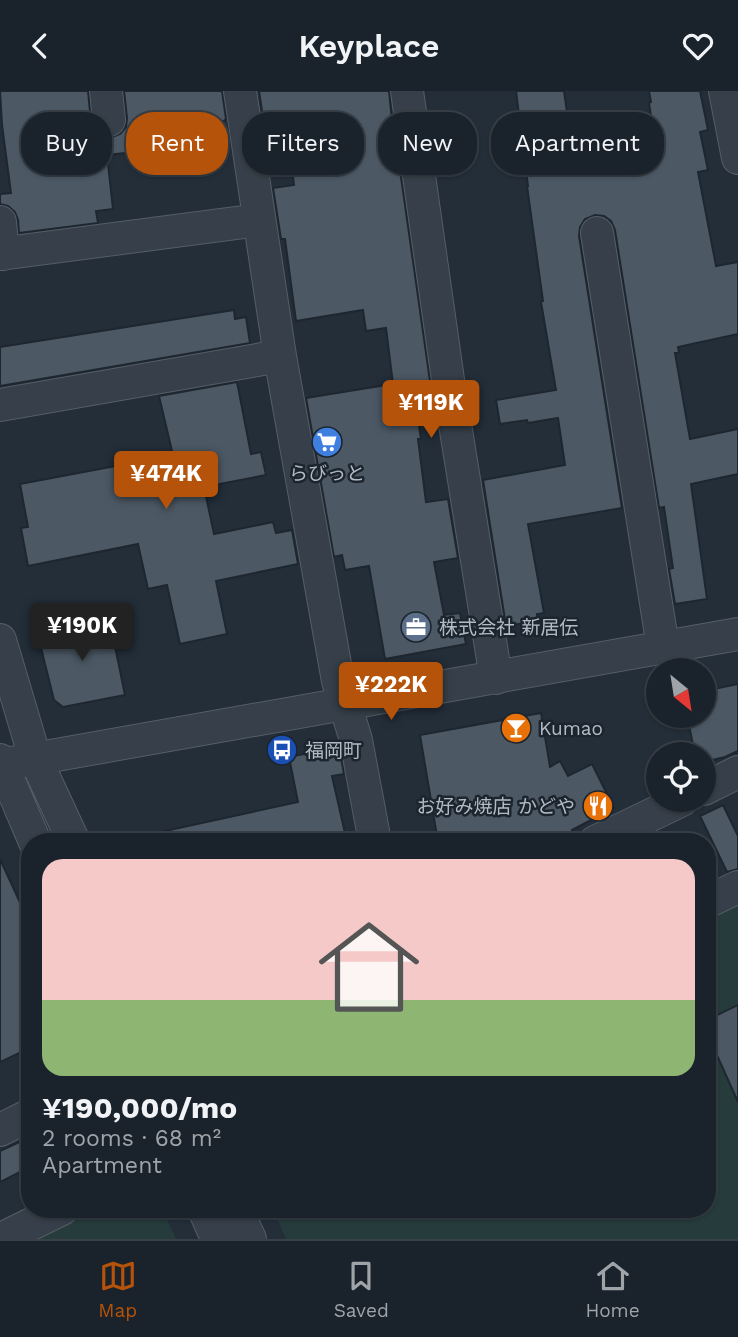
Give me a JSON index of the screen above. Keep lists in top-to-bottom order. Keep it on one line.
{"places":{"supermarket":["らびっと"],"office":["株式会社 新居伝"],"bar":["Kumao"],"bus stop":["福岡町"],"restaurant":["お好み焼店 かどや"]},"north":"bottom right","page":{"header":"Keyplace","chip":["Buy","Rent","Filters","New","Apartment"],"price":["¥119K","¥474K","¥190K","¥222K"],"list":[{"name":"¥190,000/mo","note":"2 rooms · 68 m² · Apartment"}],"tabs":["Map","Saved","Home"]}}
